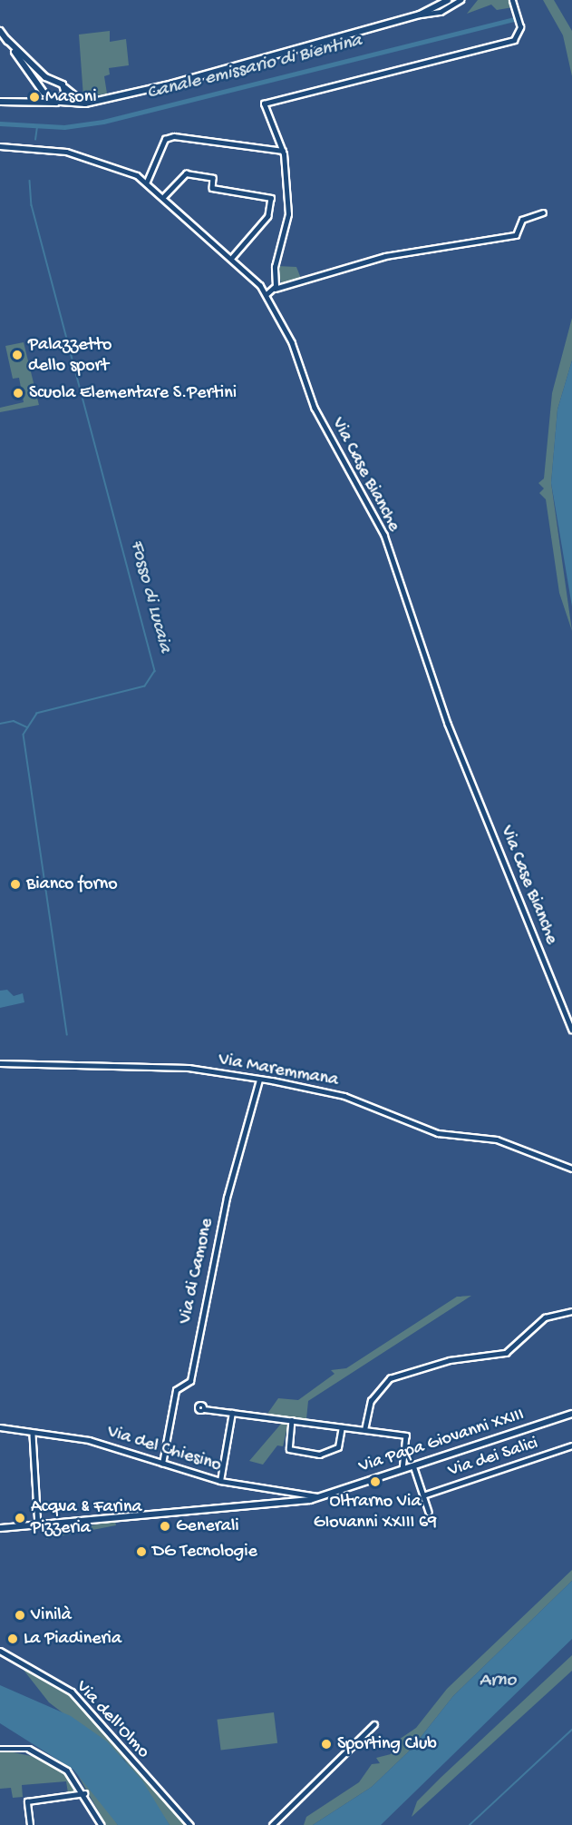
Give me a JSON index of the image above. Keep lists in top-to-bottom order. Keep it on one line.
{"streets":{"main road":["Via Papa Giovanni XXIII"],"street":["Via Case Bianche","Via Maremmana","Via di Camone","Via del Chiesino","Via dei Salici","Via dell'Olmo"]},"crossings":[["Via Maremmana","Via di Camone"],["Via di Camone","Via del Chiesino"],["Via Papa Giovanni XXIII","Via del Chiesino"]],"water":["Canale emissario di Bientina","Fosso di Lucaia","Arno"],"places":["Masoni","Palazzetto dello sport","Scuola Elementare S.Pertini","Bianco forno","Oltrarno Via GIovanni XXIII 69","Acqva & Farina Pizzeria","Generali","DG Tecnologie","Vinilà","La Piadineria","Sporting Club"]}
